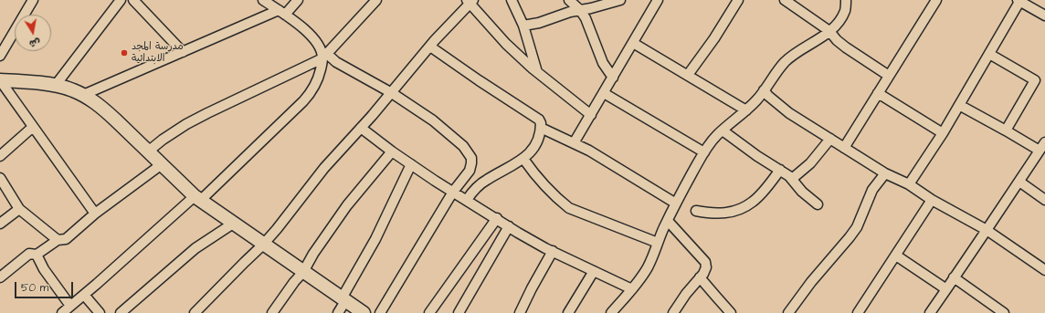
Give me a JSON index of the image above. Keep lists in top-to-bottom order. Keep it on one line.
{"places":["مدرسة المجد الابتدائية"],"scale_bar":"50 m","north":"bottom"}
